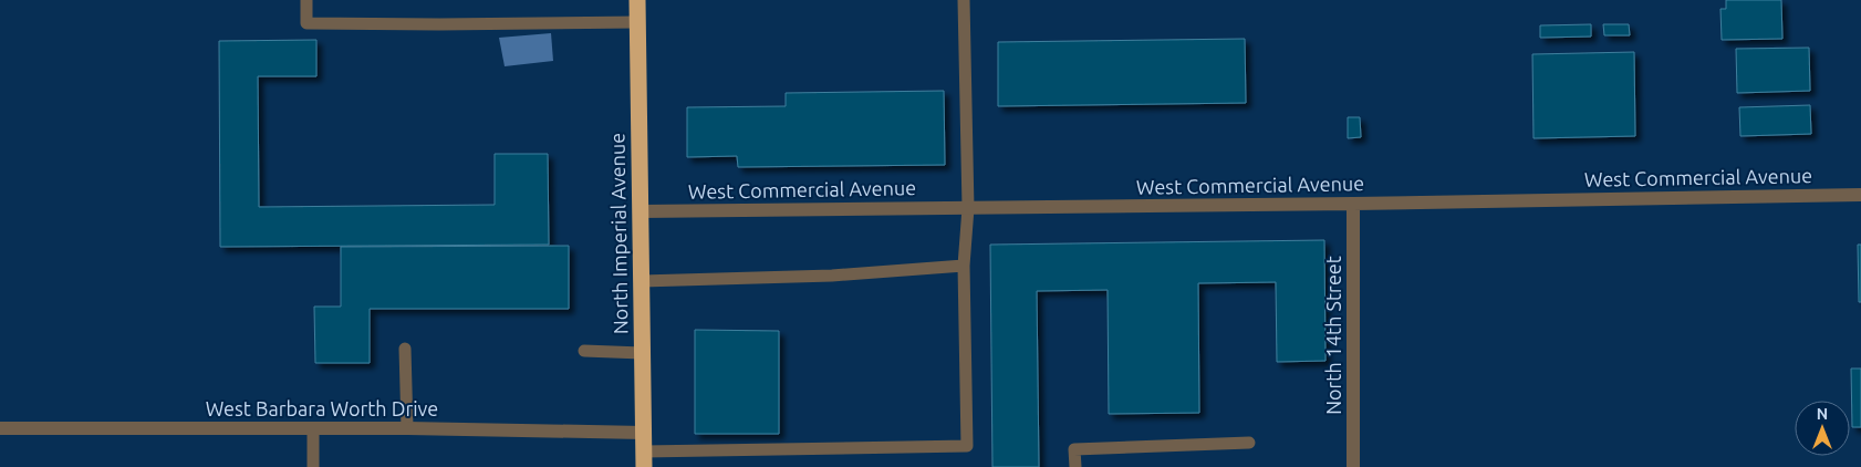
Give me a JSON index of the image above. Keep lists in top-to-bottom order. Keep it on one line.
{"streets":{"highway":["North Imperial Avenue"],"street":["West Commercial Avenue","North 14th Street","West Barbara Worth Drive"]},"crossings":[["West Commercial Avenue","North Imperial Avenue"],["West Commercial Avenue","North 14th Street"],["North Imperial Avenue","West Barbara Worth Drive"]],"north":"top"}
